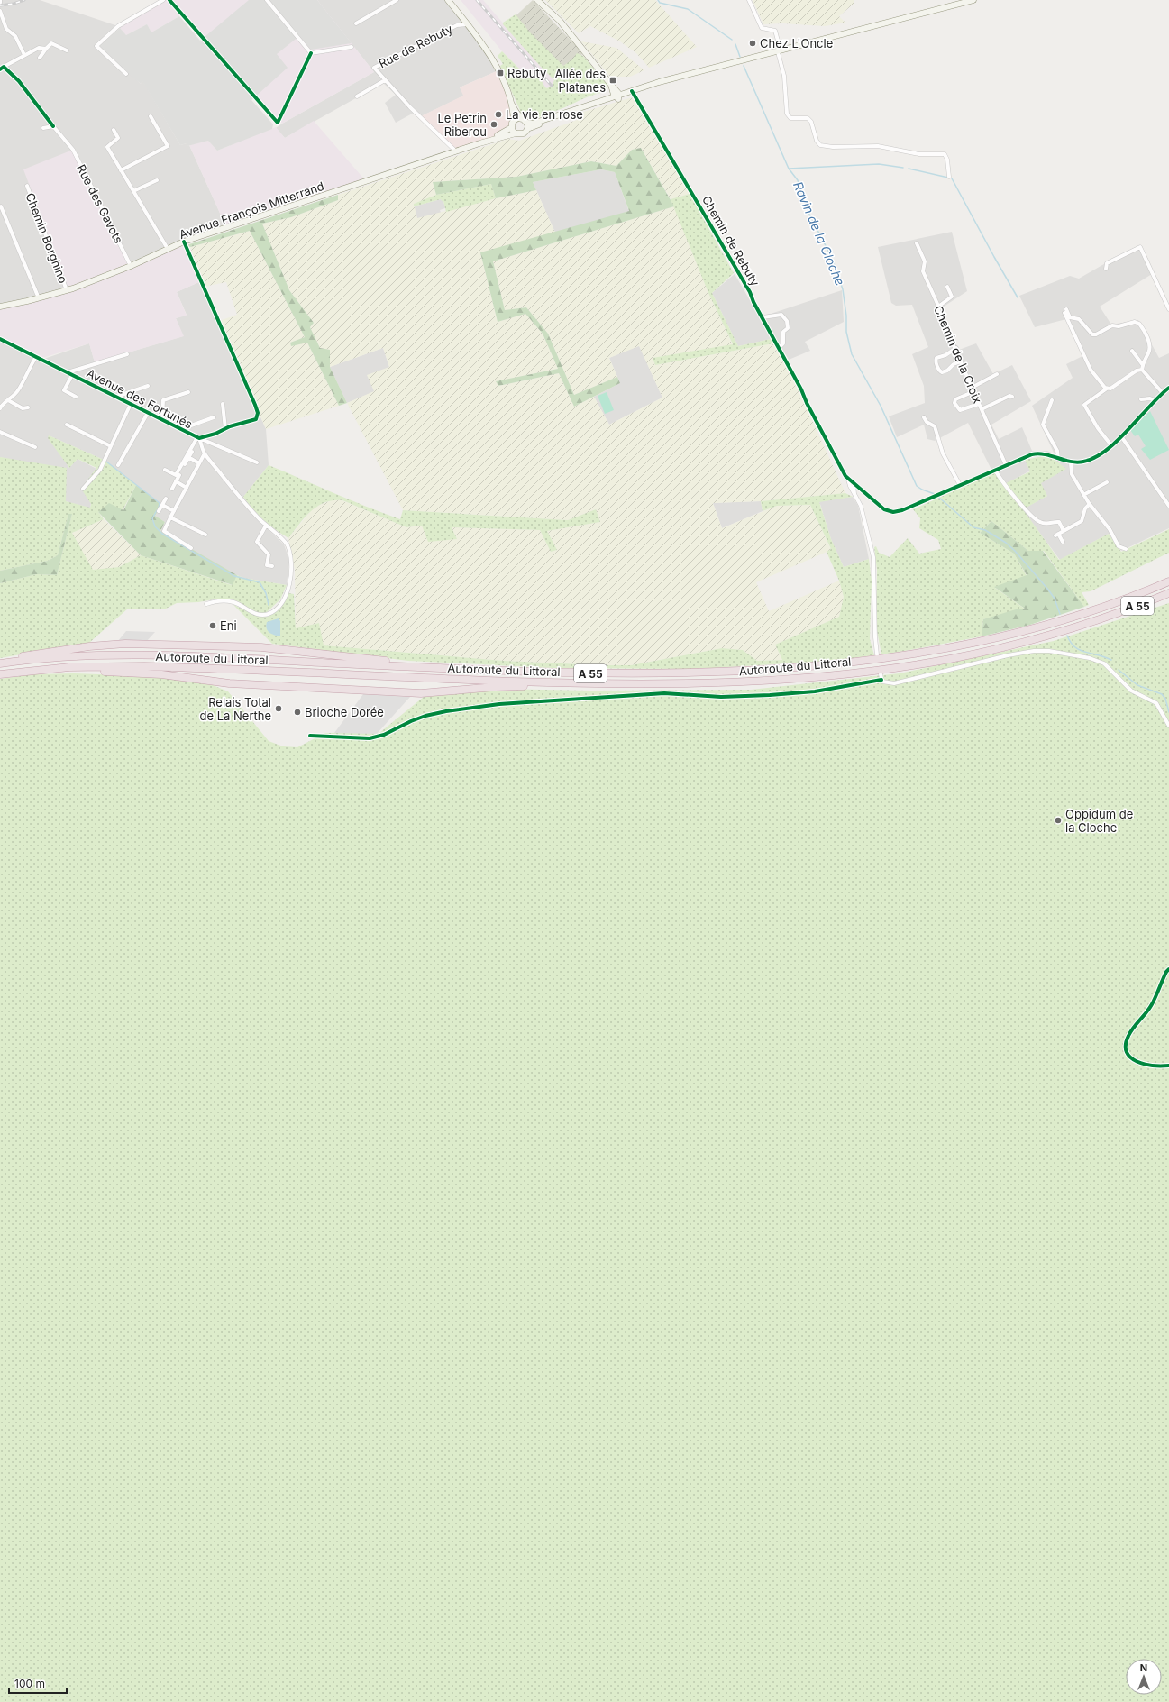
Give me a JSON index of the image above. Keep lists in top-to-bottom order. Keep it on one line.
{"streets":{"highway":["A 55","Autoroute du Littoral"],"main road":["Avenue François Mitterrand"],"street":["Rue de Rebuty","Rue des Gavots","Chemin Borghino","Chemin de Rebuty","Chemin de la Croix","Avenue des Fortunés"]},"crossings":[["Rue de Rebuty","Avenue François Mitterrand"],["Rue des Gavots","Avenue François Mitterrand"],["Avenue François Mitterrand","Chemin Borghino"],["Avenue François Mitterrand","Avenue des Fortunés"]],"water":["Ravin de la Cloche"],"places":{"other":["Chez L'Oncle","La vie en rose","Le Petrin Riberou","Eni","Relais Total de La Nerthe","Brioche Dorée","Oppidum de la Cloche"],"transit":["Rebuty","Allée des Platanes"]},"scale_bar":"100 m","north":"top"}
